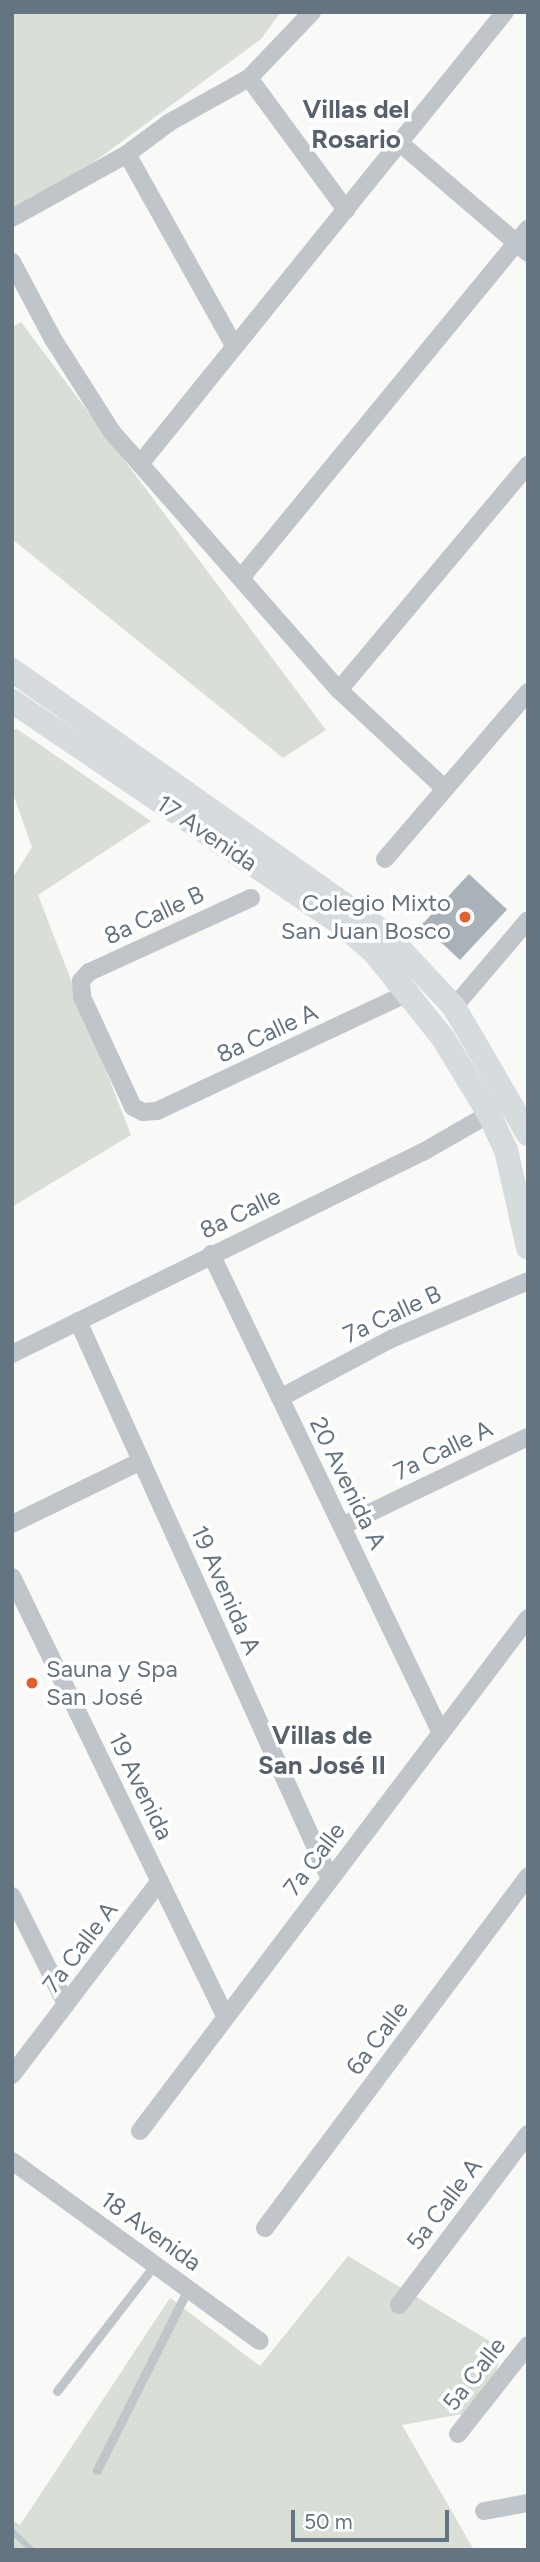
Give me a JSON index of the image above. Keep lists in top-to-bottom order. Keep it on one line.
{"streets":{"main road":["17 Avenida"],"street":["8a Calle B","8a Calle A","8a Calle","7a Calle B","7a Calle A","20 Avenida A","19 Avenida A","19 Avenida","7a Calle","6a Calle","5a Calle A","18 Avenida","5a Calle"]},"crossings":[["17 Avenida","8a Calle A"],["17 Avenida","8a Calle"],["8a Calle B","8a Calle A"],["8a Calle","20 Avenida A"],["8a Calle","19 Avenida A"],["7a Calle B","20 Avenida A"],["7a Calle A","20 Avenida A"],["7a Calle A","19 Avenida"],["20 Avenida A","7a Calle"],["19 Avenida A","7a Calle"],["19 Avenida","7a Calle"]],"districts":["Villas del Rosario","Villas de San José II"],"places":["Colegio Mixto San Juan Bosco","Sauna y Spa San José"],"scale_bar":"50 m"}
